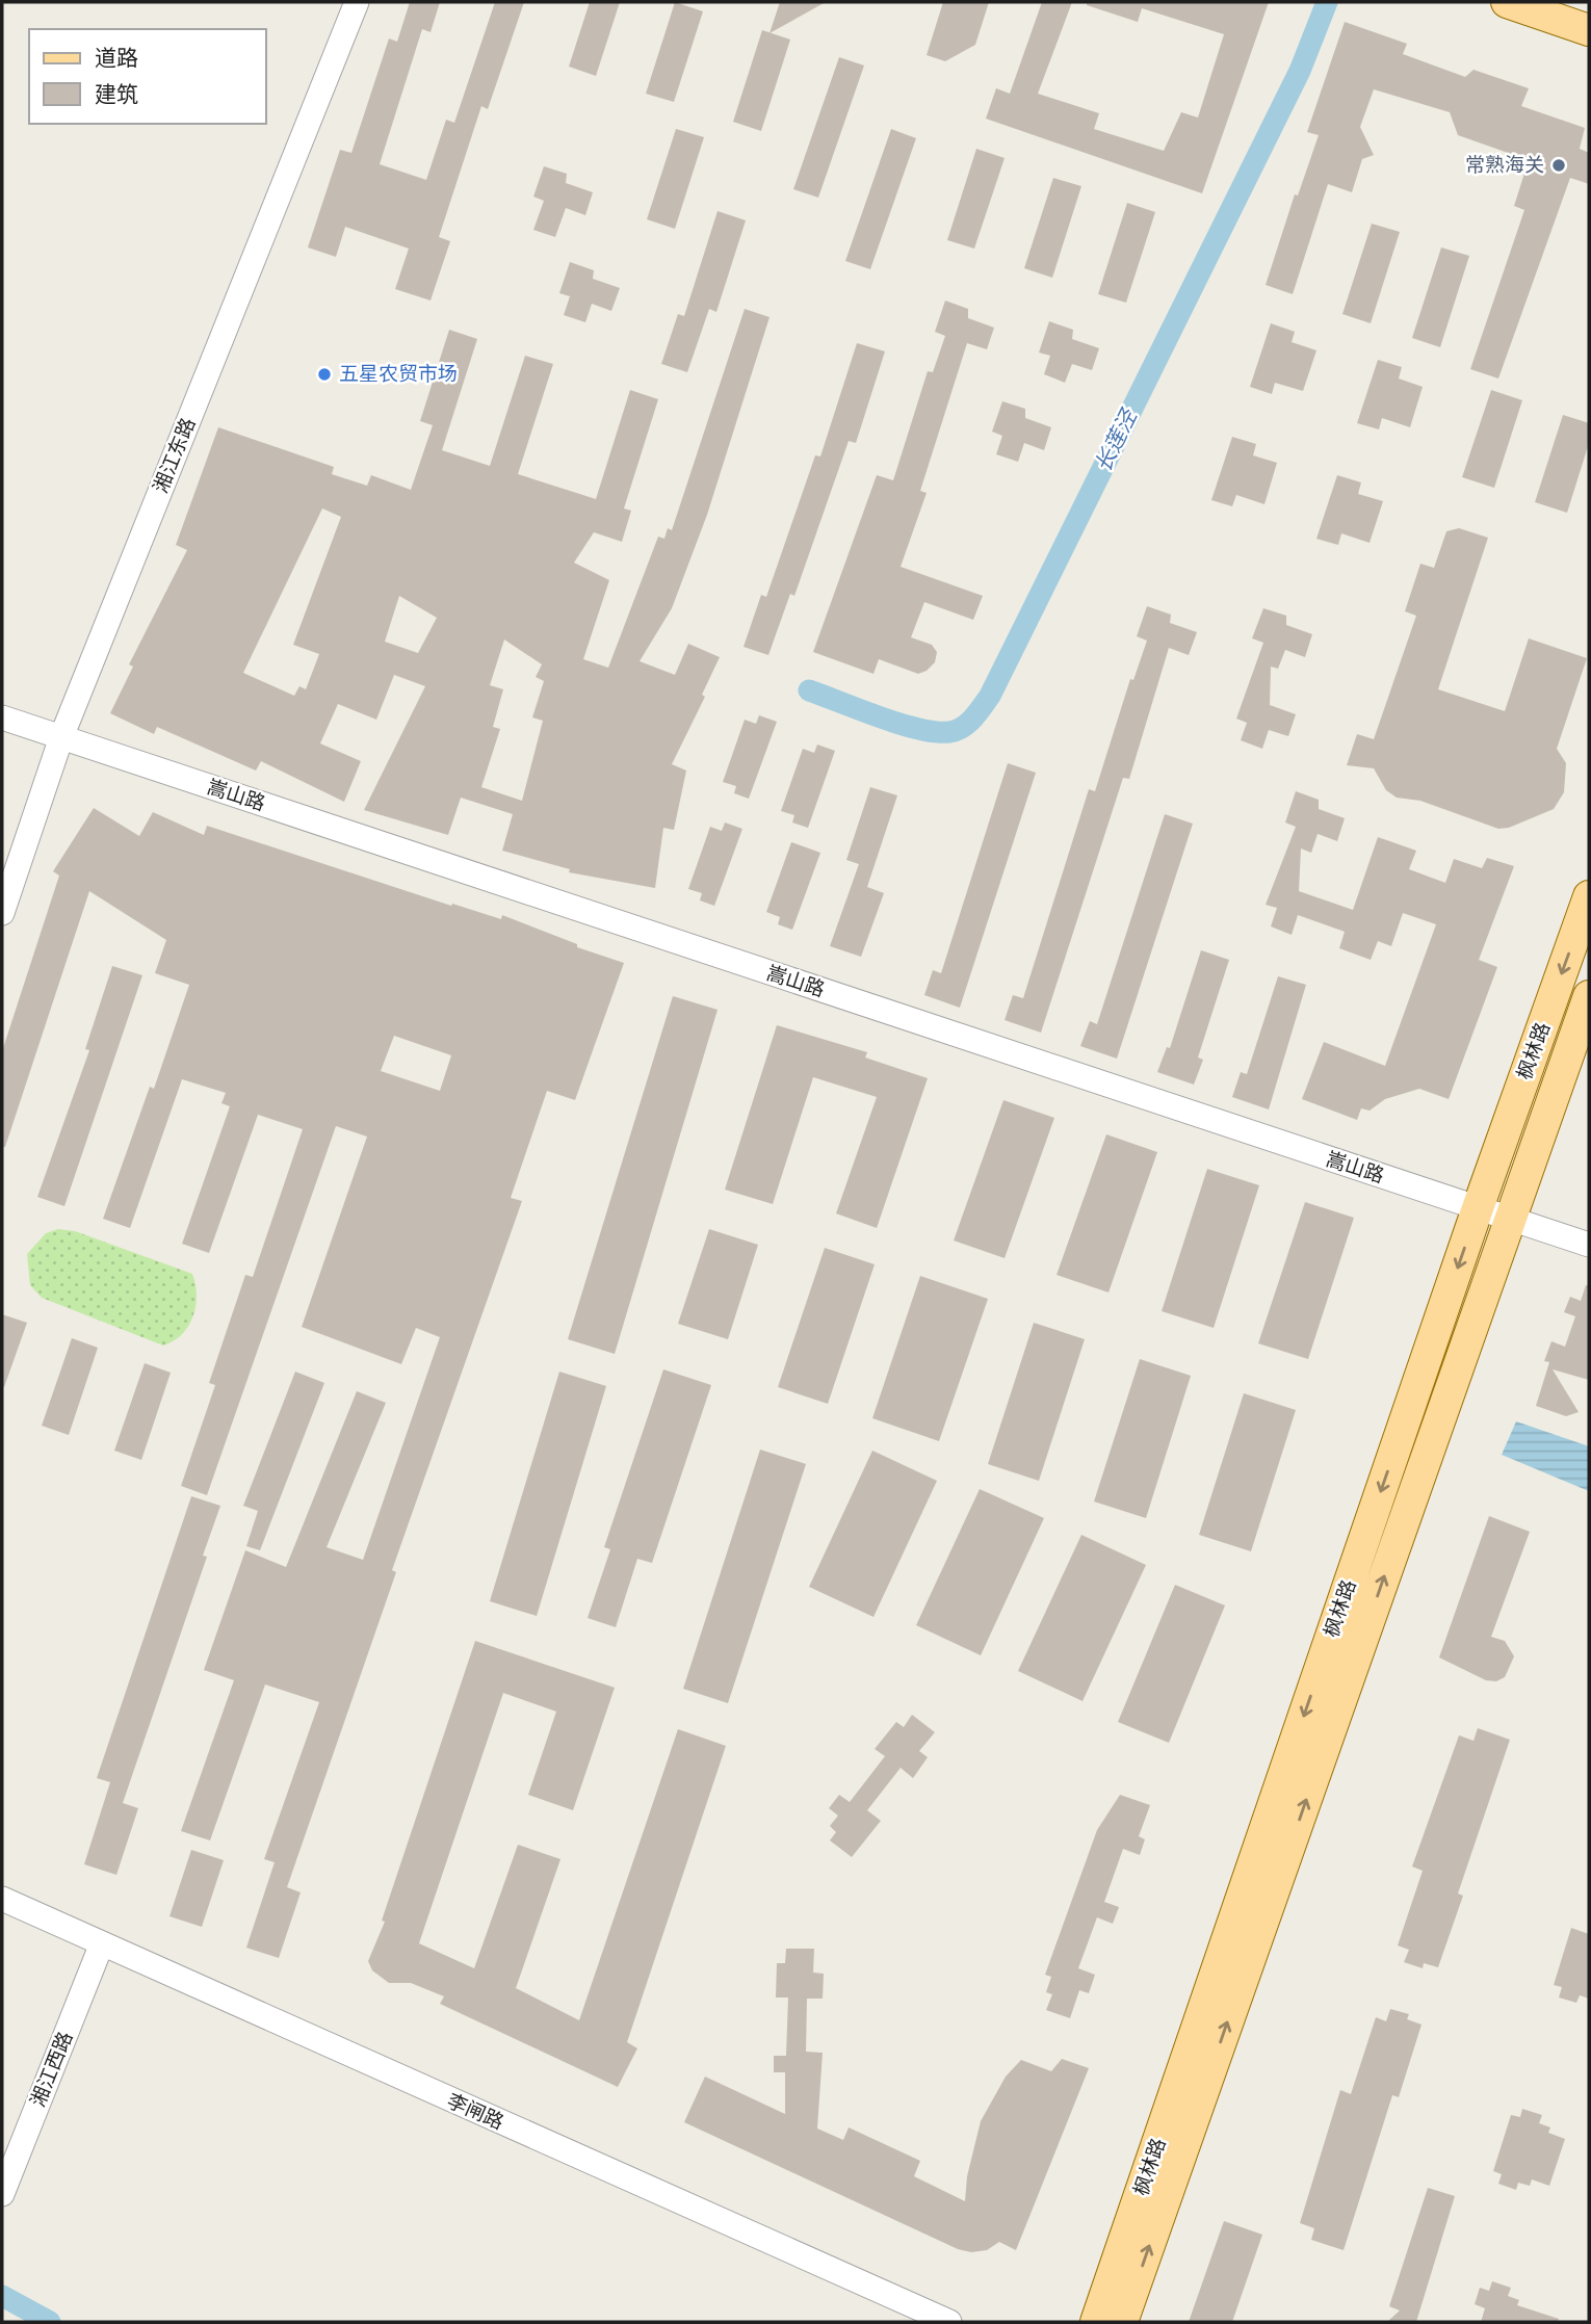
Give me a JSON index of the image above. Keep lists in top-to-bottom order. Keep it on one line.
{"streets":{"main road":["枫林路"],"street":["湘江东路","嵩山路","湘江西路","李闸路"]},"crossings":[["湘江东路","嵩山路"],["嵩山路","枫林路"],["湘江西路","李闸路"]],"water":["长莲泾"],"places":["常熟海关","五星农贸市场"],"legend":["道路","建筑"]}
